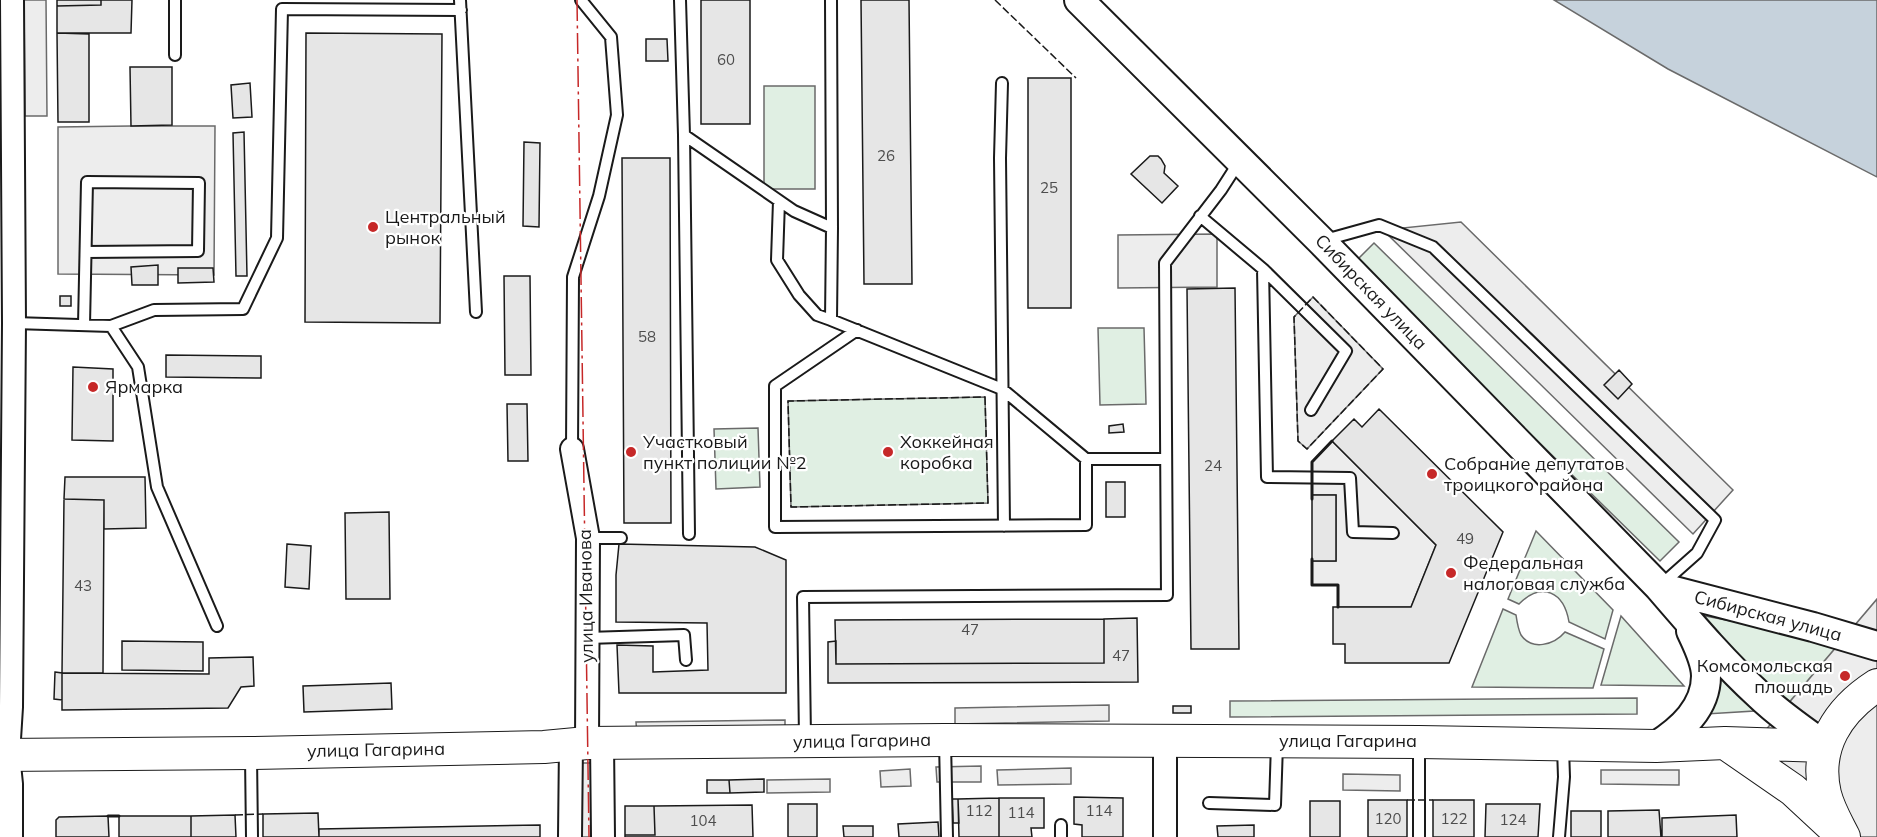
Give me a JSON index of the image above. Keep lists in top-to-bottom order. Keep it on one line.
{"streets":{"main road":["улица Гагарина"],"street":["Сибирская улица","улица Иванова"]},"crossings":[["Сибирская улица","улица Гагарина"],["улица Иванова","улица Гагарина"]],"places":["Центральный рынок","Ярмарка","Участковый пункт полиции №2","Хоккейная коробка","Собрание депутатов троицкого района","Федеральная налоговая служба","Комсомольская площадь"],"house_numbers":["60","26","25","58","24","49","43","47","47","112","114","114","120","122","124","104"]}
